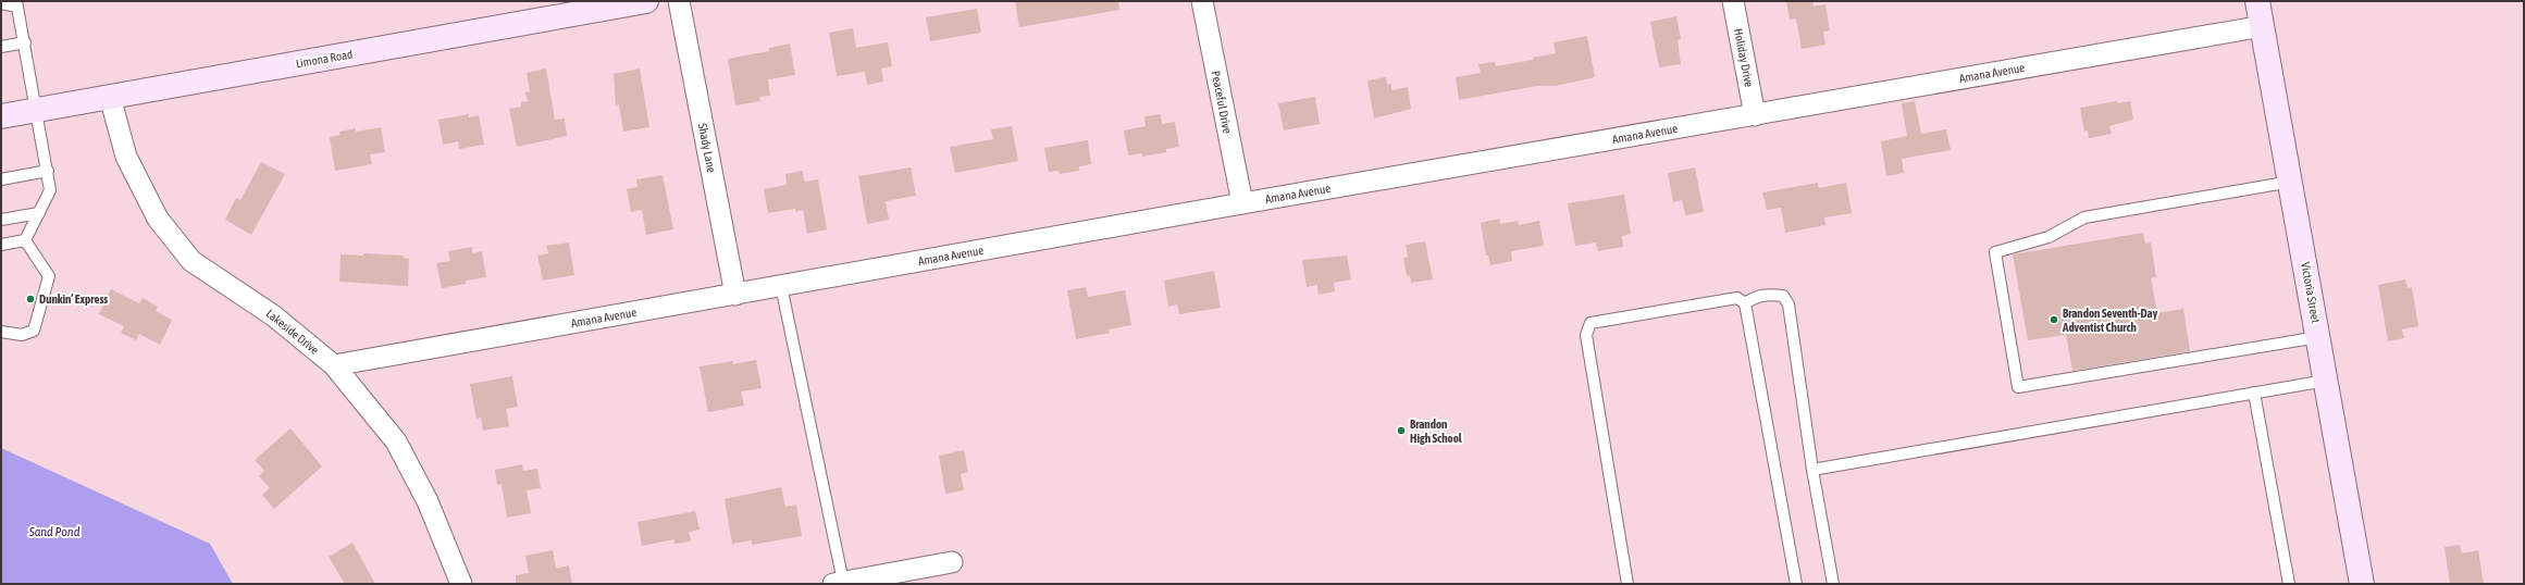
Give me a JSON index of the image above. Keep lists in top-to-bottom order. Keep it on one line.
{"streets":{"street":["Holiday Drive","Limona Road","Amana Avenue","Peaceful Drive","Shady Lane","Victoria Street","Lakeside Drive"]},"crossings":[["Holiday Drive","Amana Avenue"],["Limona Road","Lakeside Drive"],["Amana Avenue","Peaceful Drive"],["Amana Avenue","Shady Lane"],["Amana Avenue","Victoria Street"],["Amana Avenue","Lakeside Drive"]],"water":["Sand Pond"],"places":["Dunkin’ Express","Brandon Seventh-Day Adventist Church","Brandon High School"]}
